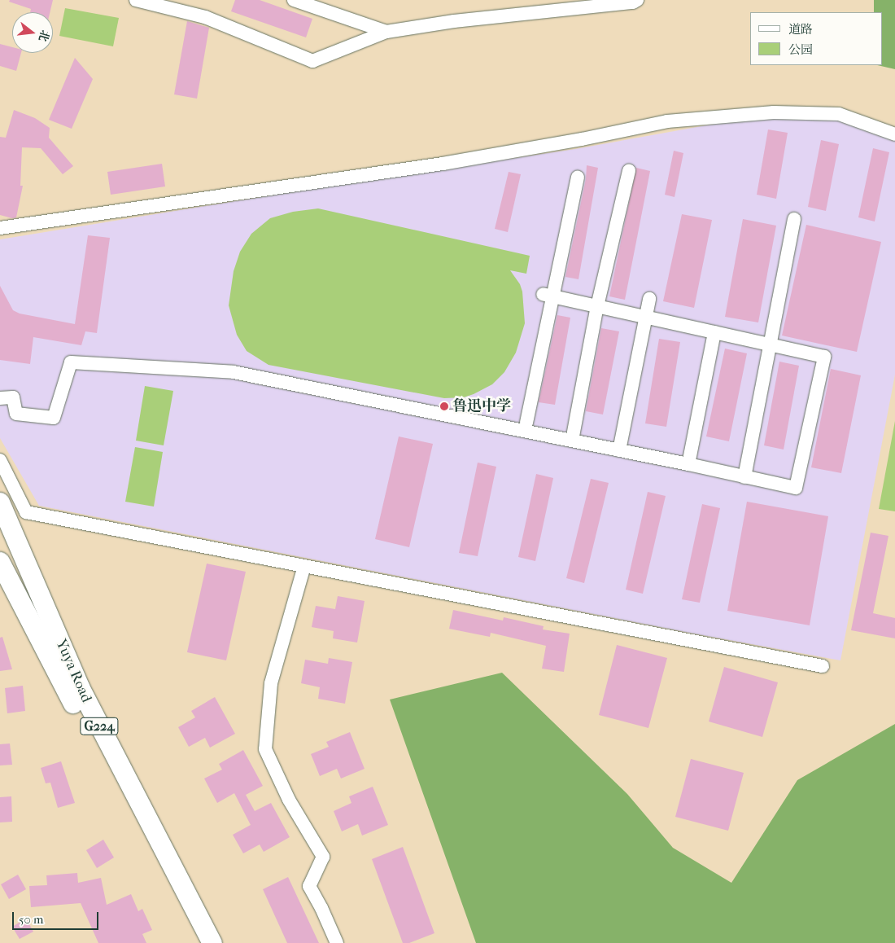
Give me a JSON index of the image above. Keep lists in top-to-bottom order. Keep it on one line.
{"streets":{"highway":["Yuya Road","G224"]},"places":["鲁迅中学"],"legend":["道路","公园"],"scale_bar":"50 m","north":"right"}
